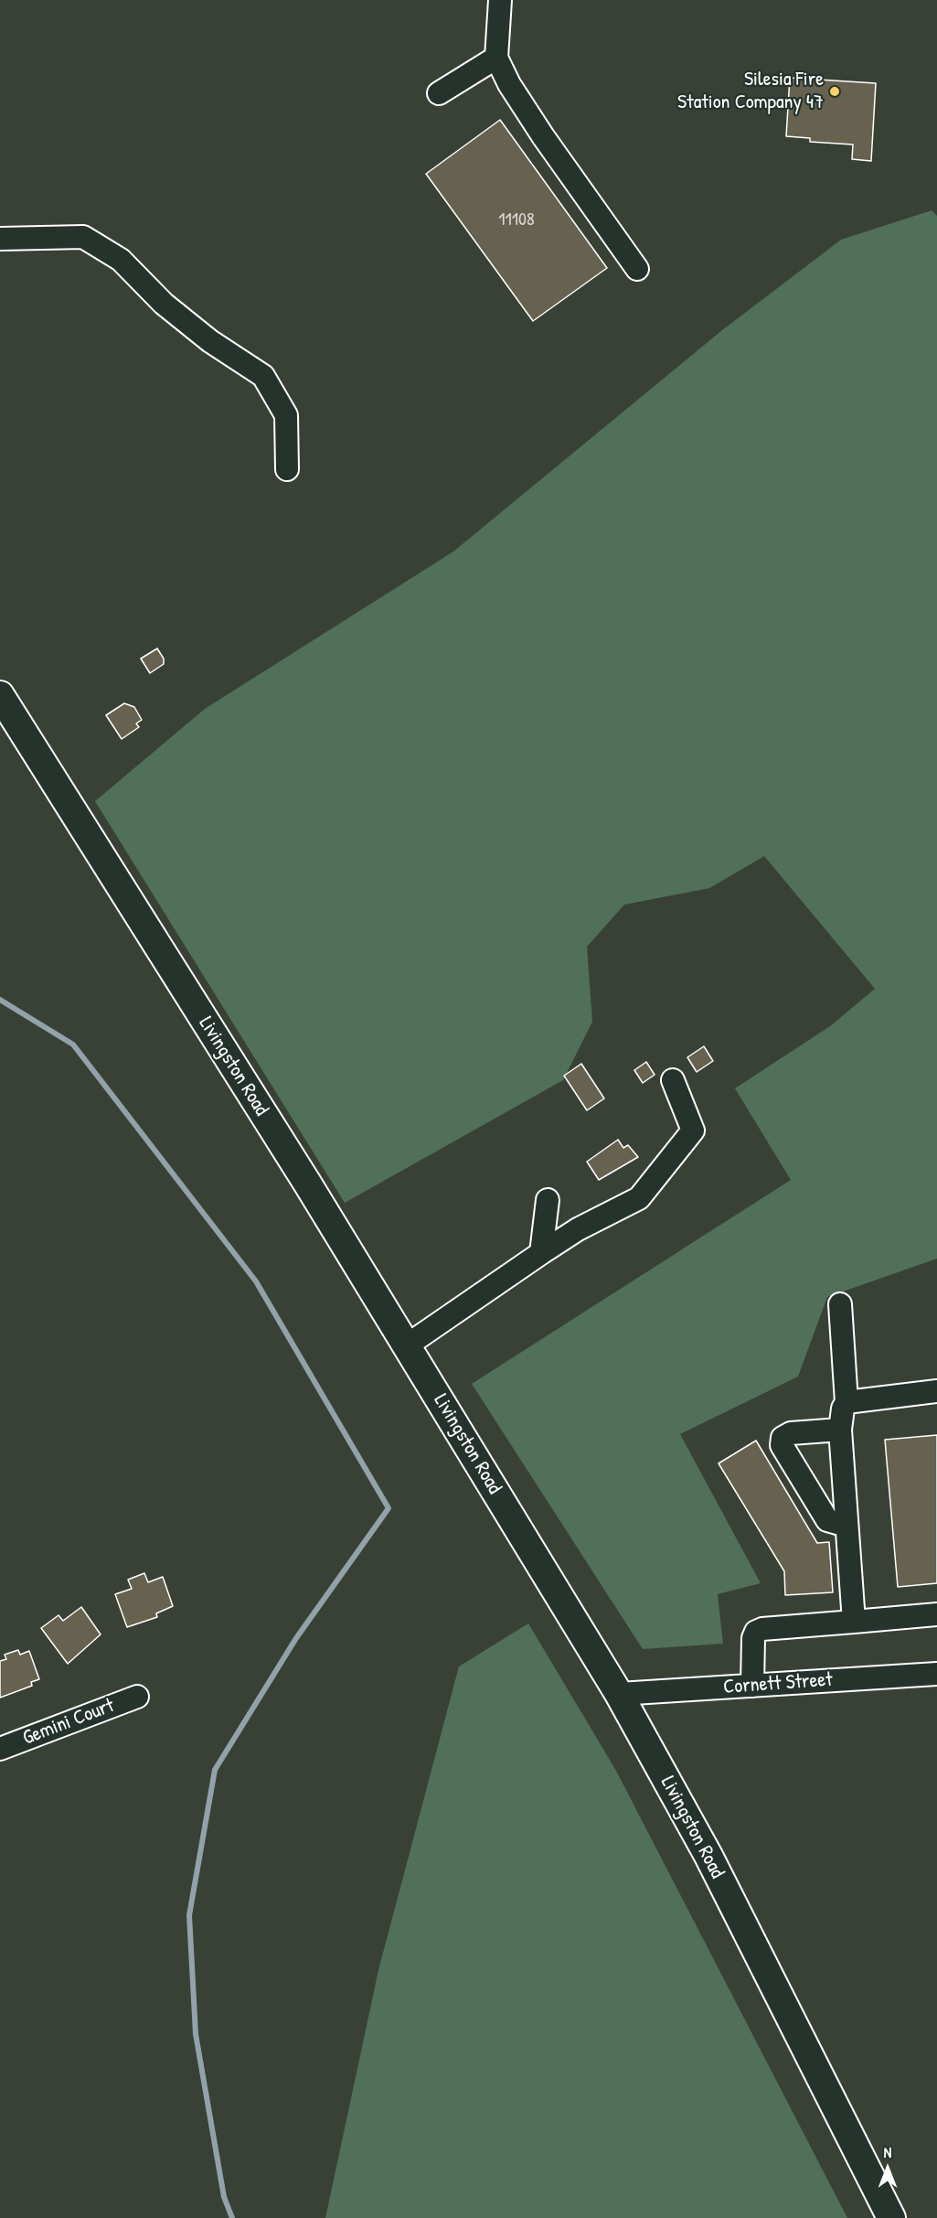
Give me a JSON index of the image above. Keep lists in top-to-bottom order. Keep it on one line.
{"streets":{"main road":["Livingston Road"],"street":["Cornett Street","Gemini Court"]},"crossings":[["Livingston Road","Cornett Street"]],"places":["Silesia Fire Station Company 47"],"house_numbers":["11108"],"north":"top"}
